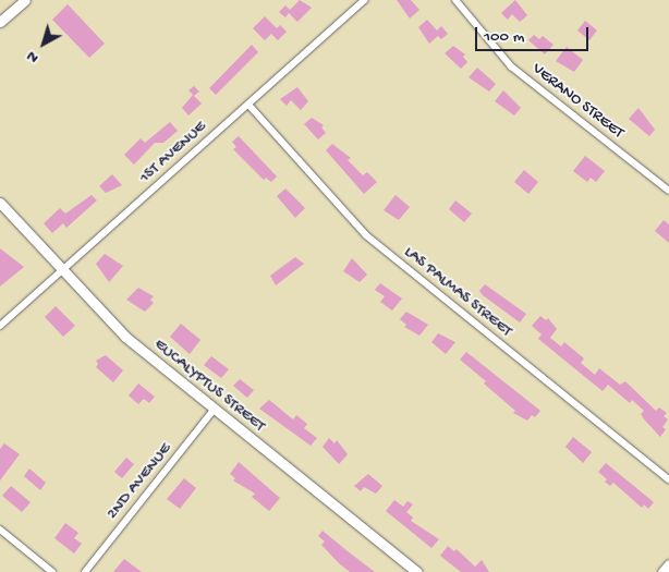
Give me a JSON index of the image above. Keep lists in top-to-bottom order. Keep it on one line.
{"streets":{"main road":["EUCALYPTUS STREET"],"street":["VERANO STREET","1ST AVENUE","LAS PALMAS STREET","2ND AVENUE"]},"crossings":[["1ST AVENUE","LAS PALMAS STREET"],["1ST AVENUE","EUCALYPTUS STREET"],["EUCALYPTUS STREET","2ND AVENUE"]],"scale_bar":"100 m","north":"bottom left"}
